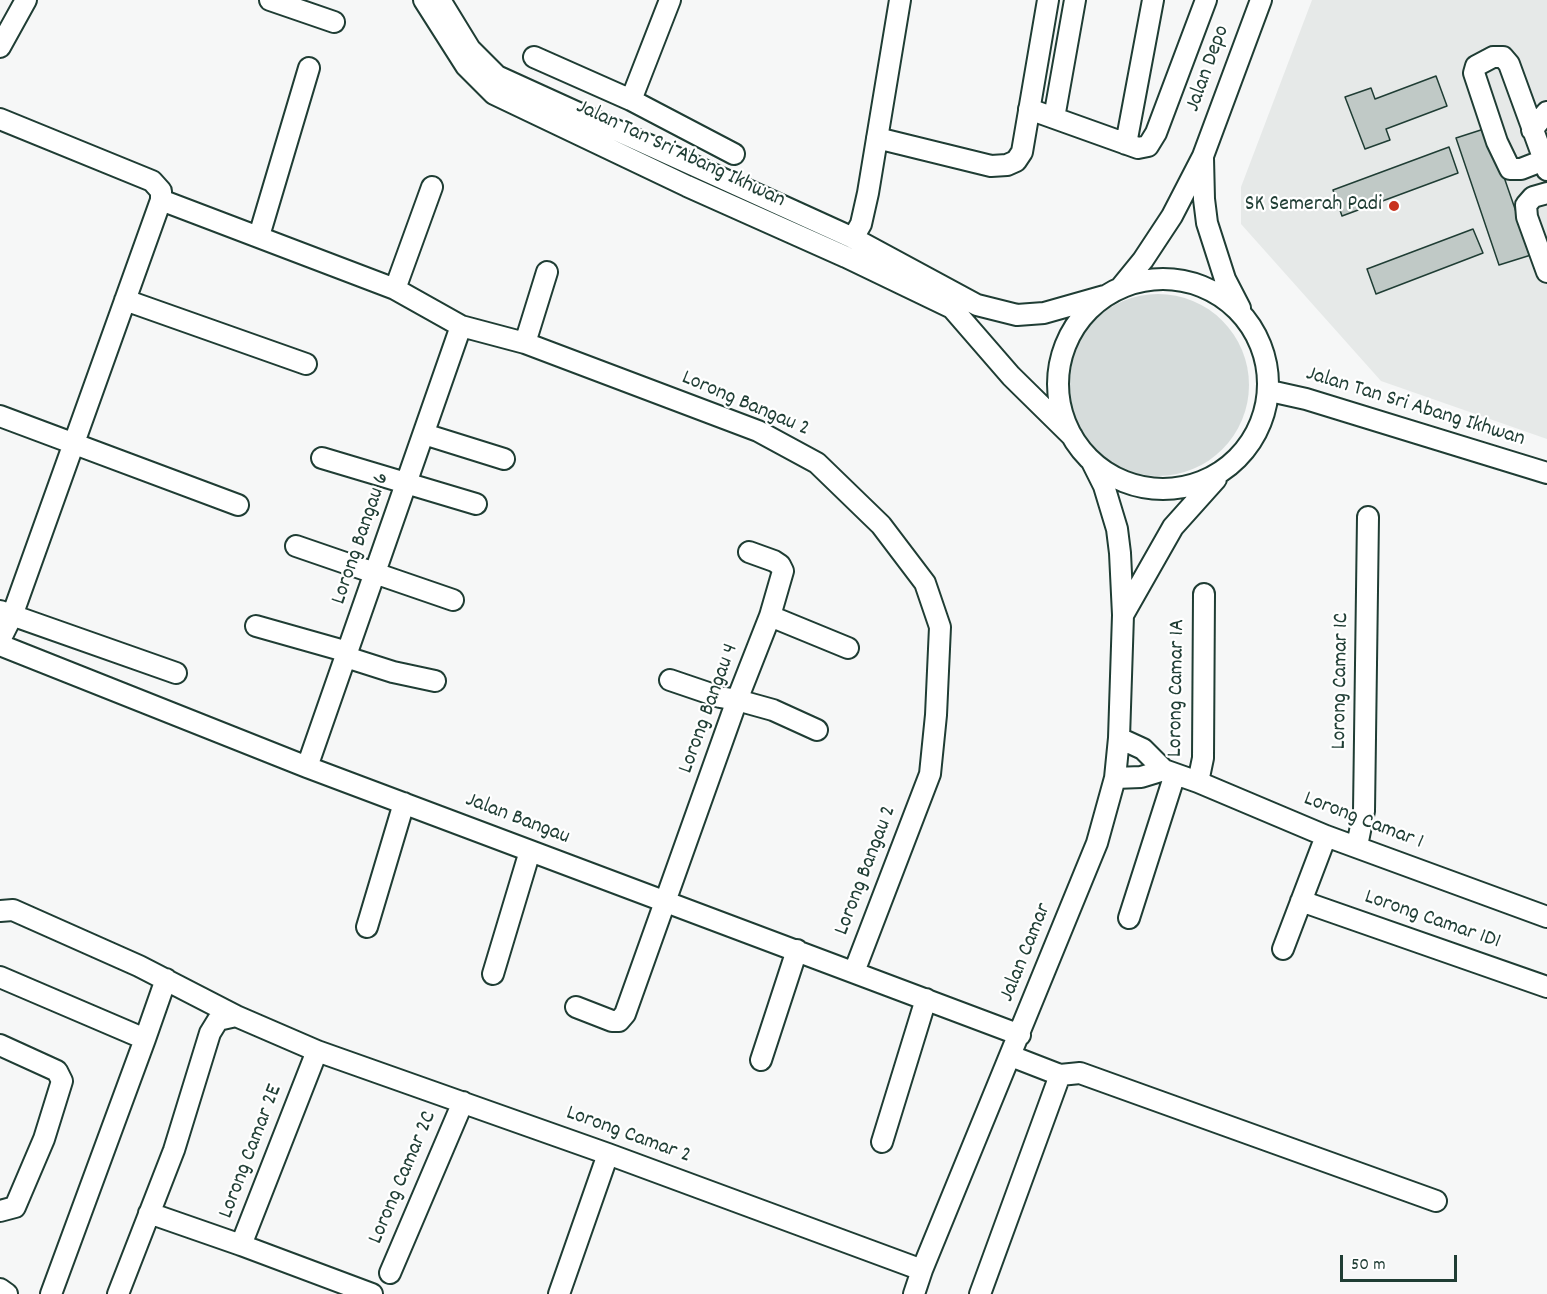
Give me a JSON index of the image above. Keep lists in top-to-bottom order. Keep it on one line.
{"streets":{"street":["Jalan Depo","Jalan Tan Sri Abang Ikhwan","Lorong Bangau 2","Lorong Bangau 6","Lorong Camar 1C","Lorong Camar 1A","Lorong Bangau 4","Jalan Bangau","Lorong Camar 1","Lorong Camar 1D1","Jalan Camar","Lorong Camar 2","Lorong Camar 2E","Lorong Camar 2C"]},"crossings":[["Jalan Tan Sri Abang Ikhwan","Jalan Camar"],["Lorong Bangau 2","Lorong Bangau 6"],["Lorong Bangau 2","Jalan Bangau"],["Lorong Bangau 6","Jalan Bangau"],["Lorong Camar 1C","Lorong Camar 1"],["Lorong Camar 1A","Lorong Camar 1"],["Lorong Bangau 4","Jalan Bangau"],["Jalan Bangau","Jalan Camar"],["Lorong Camar 1","Jalan Camar"],["Jalan Camar","Lorong Camar 2"],["Lorong Camar 2","Lorong Camar 2E"],["Lorong Camar 2","Lorong Camar 2C"]],"places":["SK Semerah Padi"],"scale_bar":"50 m"}
